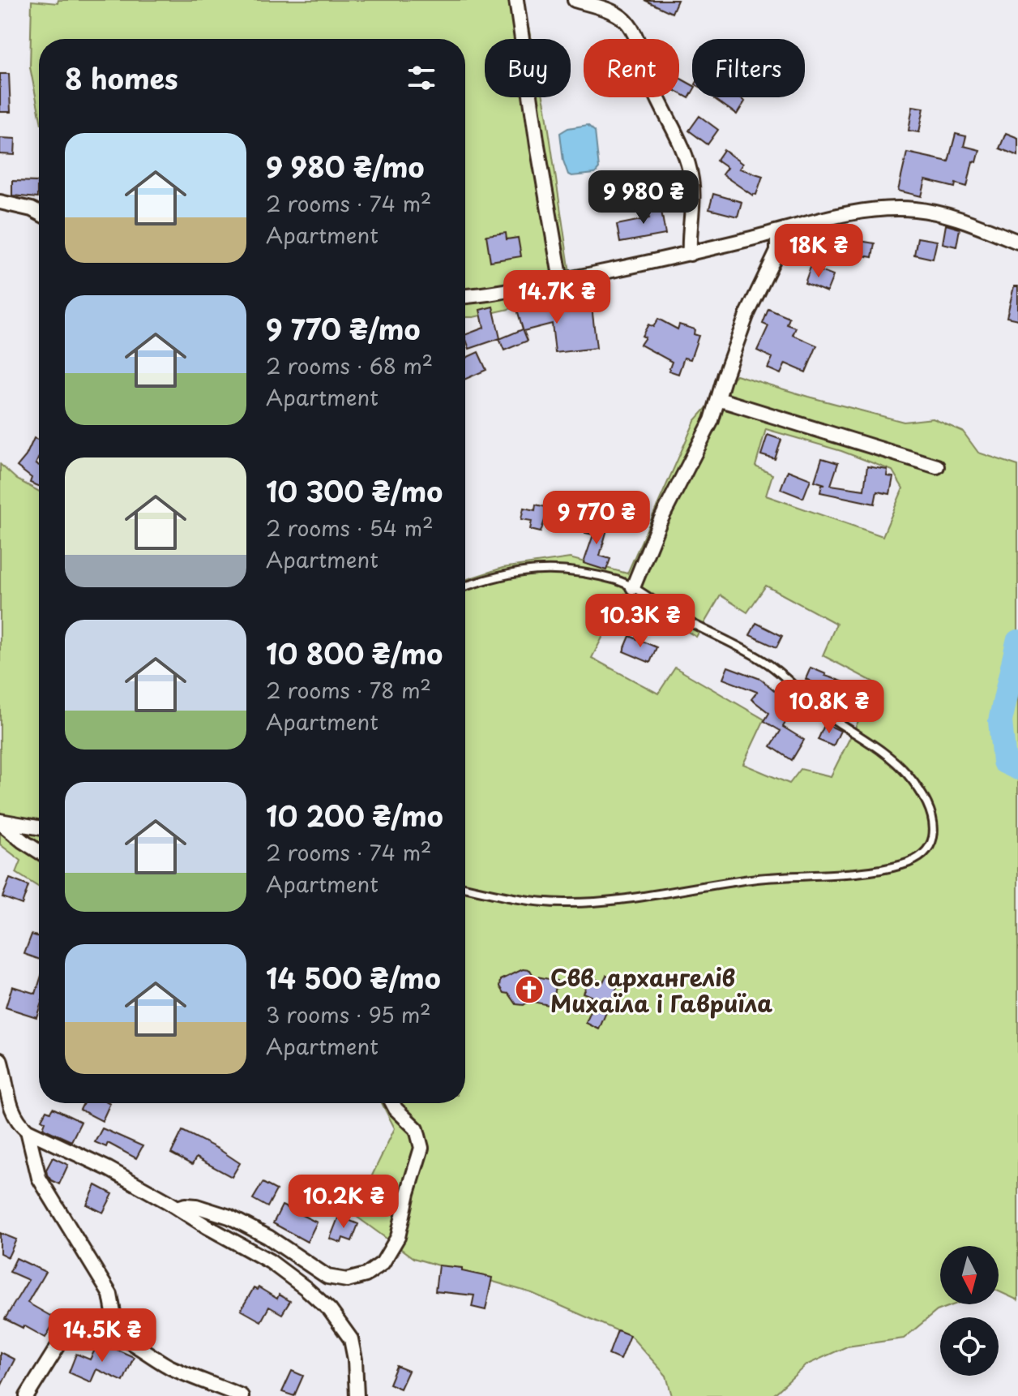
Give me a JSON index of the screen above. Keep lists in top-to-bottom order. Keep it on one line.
{"places":{"church":["Свв. архангелів Михаїла і Гавриїла"]},"north":"bottom","page":{"chip":["Buy","Rent","Filters"],"heading":"8 homes","list":[{"name":"9 980 ₴/mo","note":"2 rooms · 74 m² · Apartment"},{"name":"9 770 ₴/mo","note":"2 rooms · 68 m² · Apartment"},{"name":"10 300 ₴/mo","note":"2 rooms · 54 m² · Apartment"},{"name":"10 800 ₴/mo","note":"2 rooms · 78 m² · Apartment"},{"name":"10 200 ₴/mo","note":"2 rooms · 74 m² · Apartment"},{"name":"14 500 ₴/mo","note":"3 rooms · 95 m² · Apartment"}],"price":["9 980 ₴","18K ₴","14.7K ₴","9 770 ₴","10.3K ₴","10.8K ₴","10.2K ₴","14.5K ₴"]}}
